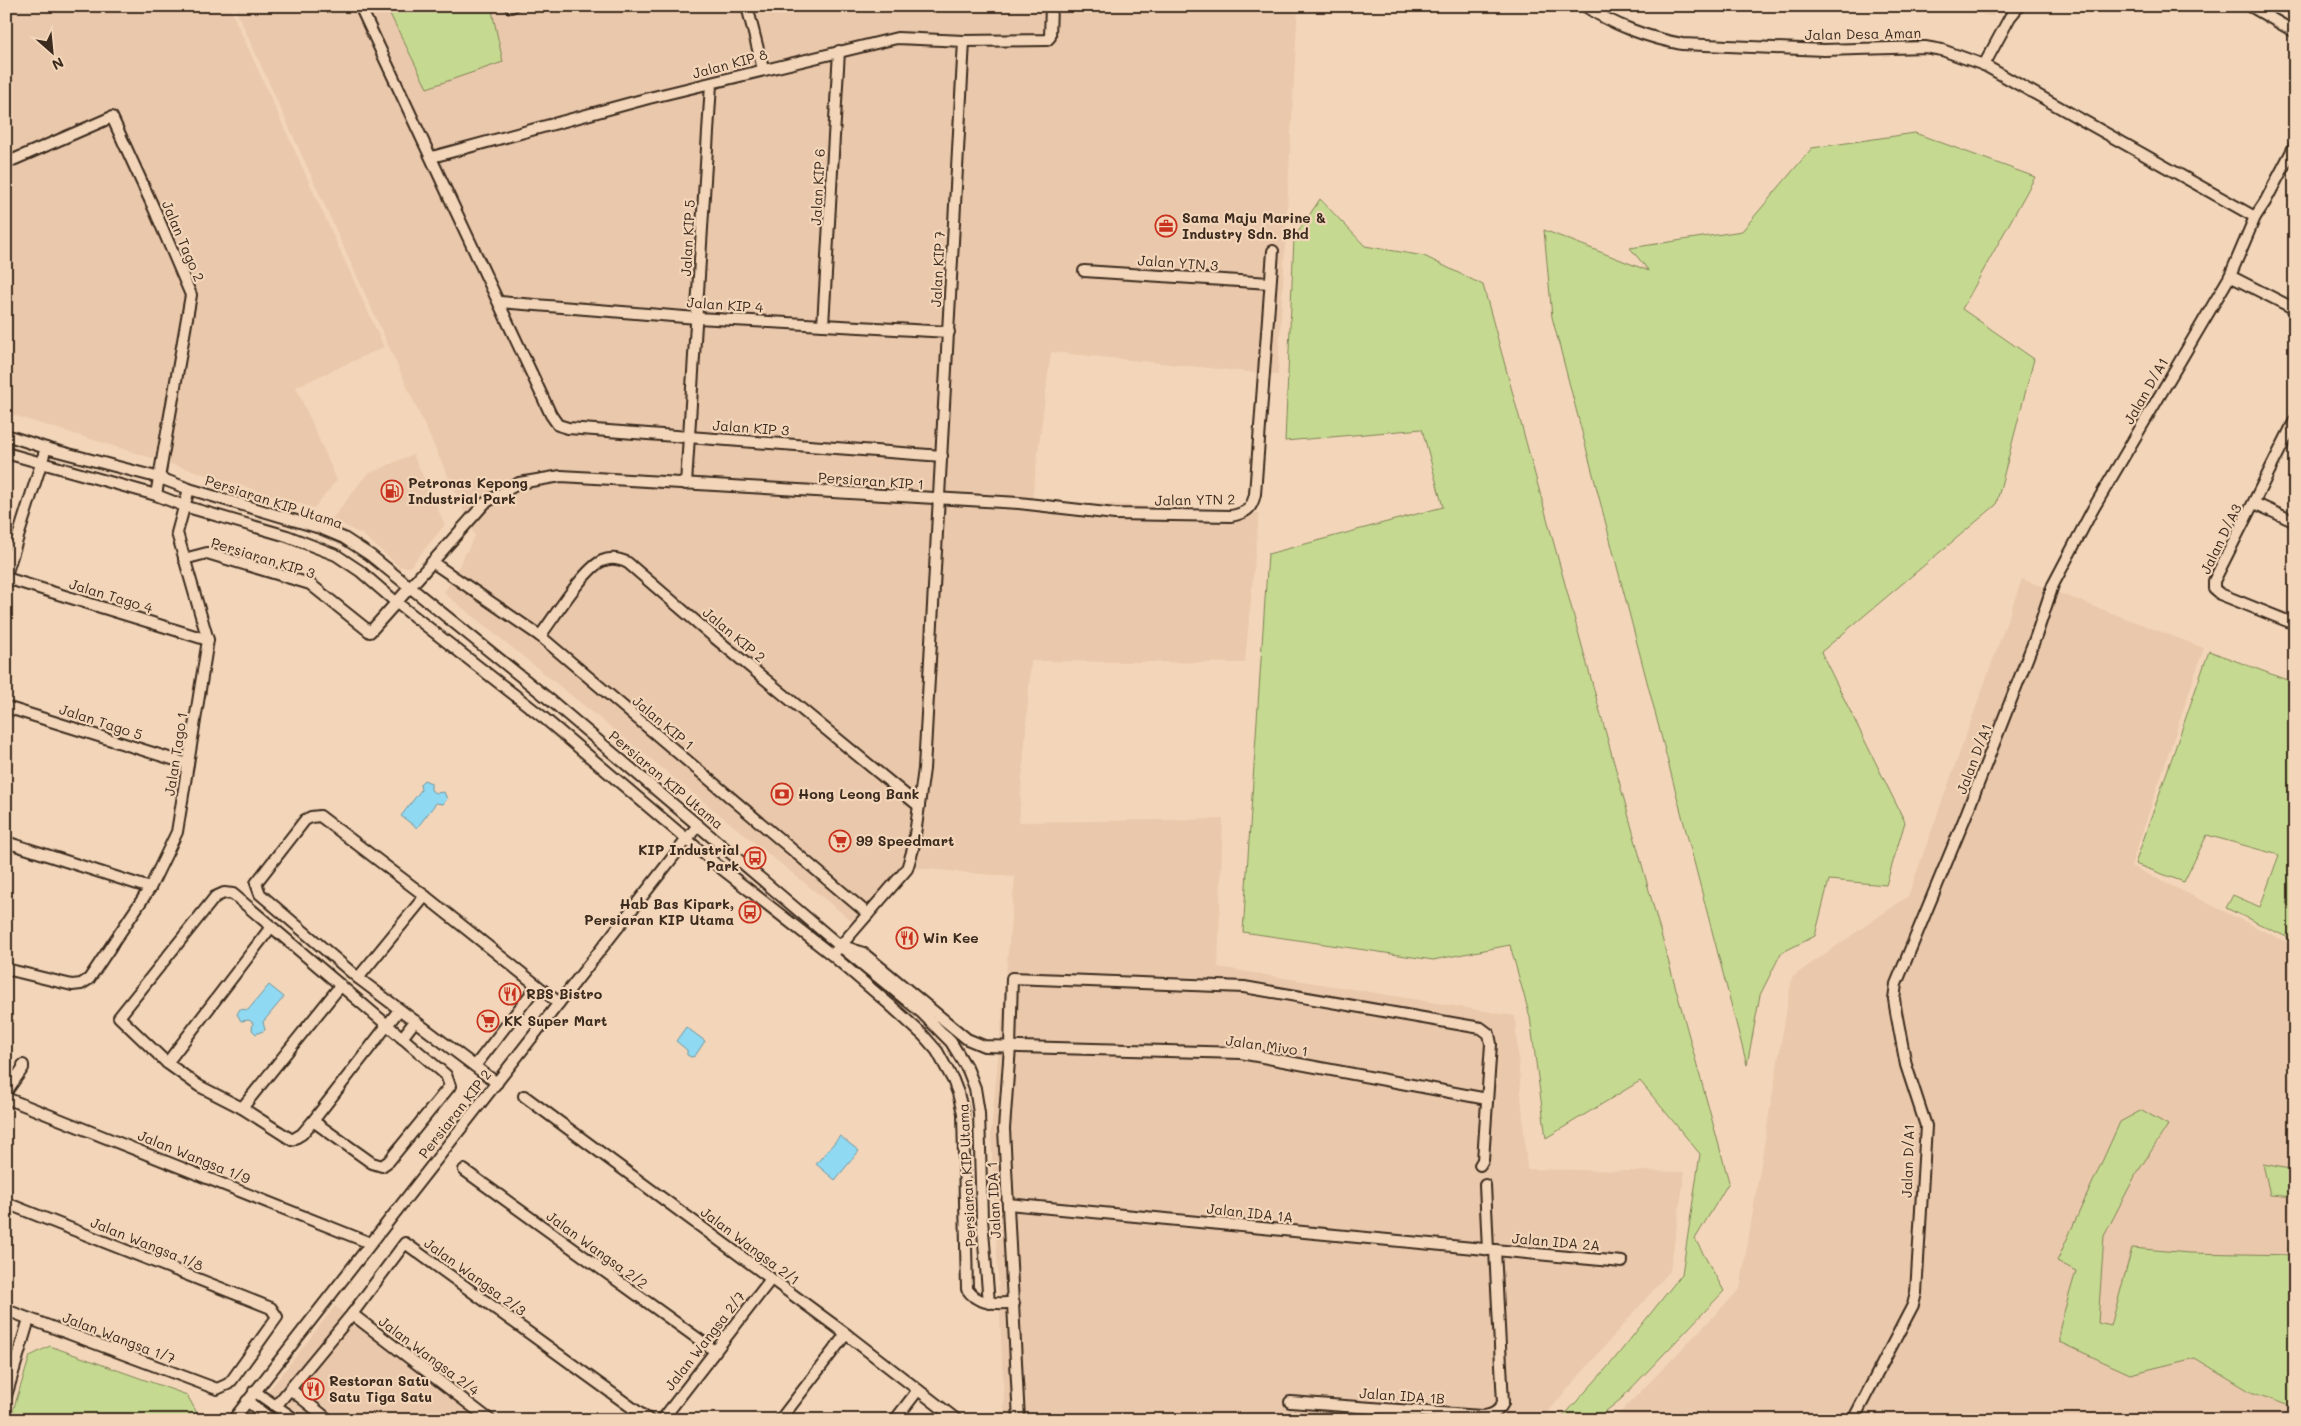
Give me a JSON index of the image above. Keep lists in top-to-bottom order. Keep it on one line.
{"streets":{"street":["Jalan Desa Aman","Jalan KIP 8","Jalan KIP 6","Jalan KIP 5","Jalan Tago 2","Jalan YTN 3","Jalan KIP 7","Jalan KIP 4","Jalan D/A1","Jalan KIP 3","Persiaran KIP 1","Jalan YTN 2","Persiaran KIP Utama","Jalan D/A3","Persiaran KIP 3","Jalan Tago 4","Jalan KIP 2","Jalan Tago 5","Jalan KIP 1","Jalan Tago 1","Jalan Mivo 1","Persiaran KIP 2","Jalan Wangsa 1/9","Jalan IDA 1","Jalan IDA 1A","Jalan IDA 2A","Jalan Wangsa 1/8","Jalan Wangsa 2/1","Jalan Wangsa 2/2","Jalan Wangsa 2/3","Jalan Wangsa 1/7","Jalan Wangsa 2/7","Jalan Wangsa 2/4","Jalan IDA 1B"]},"crossings":[["Jalan Desa Aman","Jalan D/A1"],["Jalan KIP 8","Jalan KIP 6"],["Jalan KIP 8","Jalan KIP 5"],["Jalan KIP 8","Jalan KIP 7"],["Jalan KIP 6","Jalan KIP 4"],["Jalan KIP 5","Jalan KIP 4"],["Jalan KIP 5","Jalan KIP 3"],["Jalan KIP 5","Persiaran KIP 1"],["Jalan YTN 3","Jalan YTN 2"],["Jalan KIP 7","Jalan KIP 4"],["Jalan KIP 7","Jalan KIP 3"],["Jalan KIP 7","Persiaran KIP 1"],["Jalan KIP 7","Jalan YTN 2"],["Jalan KIP 4","Jalan KIP 3"],["Persiaran KIP 1","Jalan YTN 2"],["Persiaran KIP 1","Persiaran KIP Utama"],["Persiaran KIP 1","Persiaran KIP 3"],["Persiaran KIP 1","Jalan KIP 2"],["Persiaran KIP 1","Jalan KIP 1"],["Persiaran KIP 1","Jalan Mivo 1"],["Persiaran KIP Utama","Persiaran KIP 3"],["Persiaran KIP Utama","Jalan Tago 1"],["Persiaran KIP Utama","Jalan Mivo 1"],["Persiaran KIP Utama","Persiaran KIP 2"],["Persiaran KIP Utama","Jalan IDA 1"],["Persiaran KIP 3","Jalan Tago 1"],["Jalan Tago 4","Jalan Tago 1"],["Jalan KIP 2","Jalan KIP 1"],["Jalan Tago 5","Jalan Tago 1"],["Jalan Mivo 1","Jalan IDA 1"],["Persiaran KIP 2","Jalan Wangsa 1/9"],["Jalan IDA 1","Jalan IDA 1A"],["Jalan IDA 1A","Jalan IDA 2A"],["Jalan IDA 1A","Jalan IDA 1B"],["Jalan IDA 2A","Jalan IDA 1B"],["Jalan Wangsa 1/8","Jalan Wangsa 1/7"],["Jalan Wangsa 2/1","Jalan Wangsa 2/7"],["Jalan Wangsa 2/2","Jalan Wangsa 2/7"],["Jalan Wangsa 2/3","Jalan Wangsa 2/4"]],"places":{"office":["Sama Maju Marine & Industry Sdn. Bhd"],"fuel station":["Petronas Kepong Industrial Park"],"bank":["Hong Leong Bank"],"supermarket":["99 Speedmart","KK Super Mart"],"bus stop":["KIP Industrial Park","Hab Bas Kipark, Persiaran KIP Utama"],"restaurant":["Win Kee","RBS Bistro","Restoran Satu Satu Tiga Satu"]},"north":"bottom right"}
